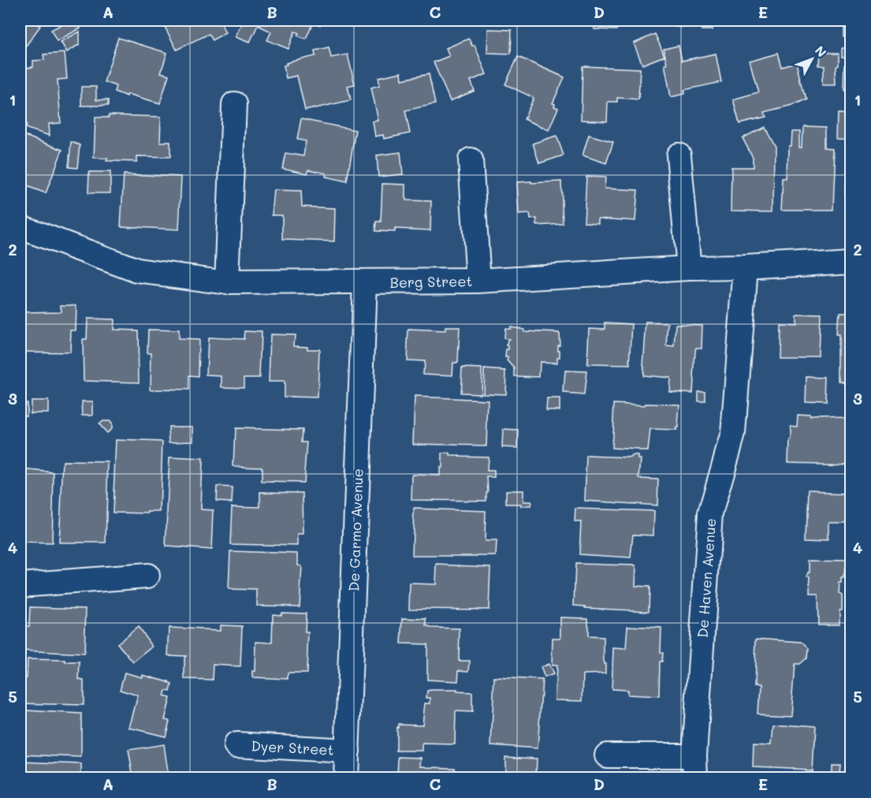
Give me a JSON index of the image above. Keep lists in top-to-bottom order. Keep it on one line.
{"streets":{"street":["Berg Street","De Garmo Avenue","De Haven Avenue","Dyer Street"]},"crossings":[["Berg Street","De Garmo Avenue"],["Berg Street","De Haven Avenue"],["De Garmo Avenue","Dyer Street"]],"north":"top right","grid":{"columns":["A","B","C","D","E"],"rows":["1","2","3","4","5"]}}
